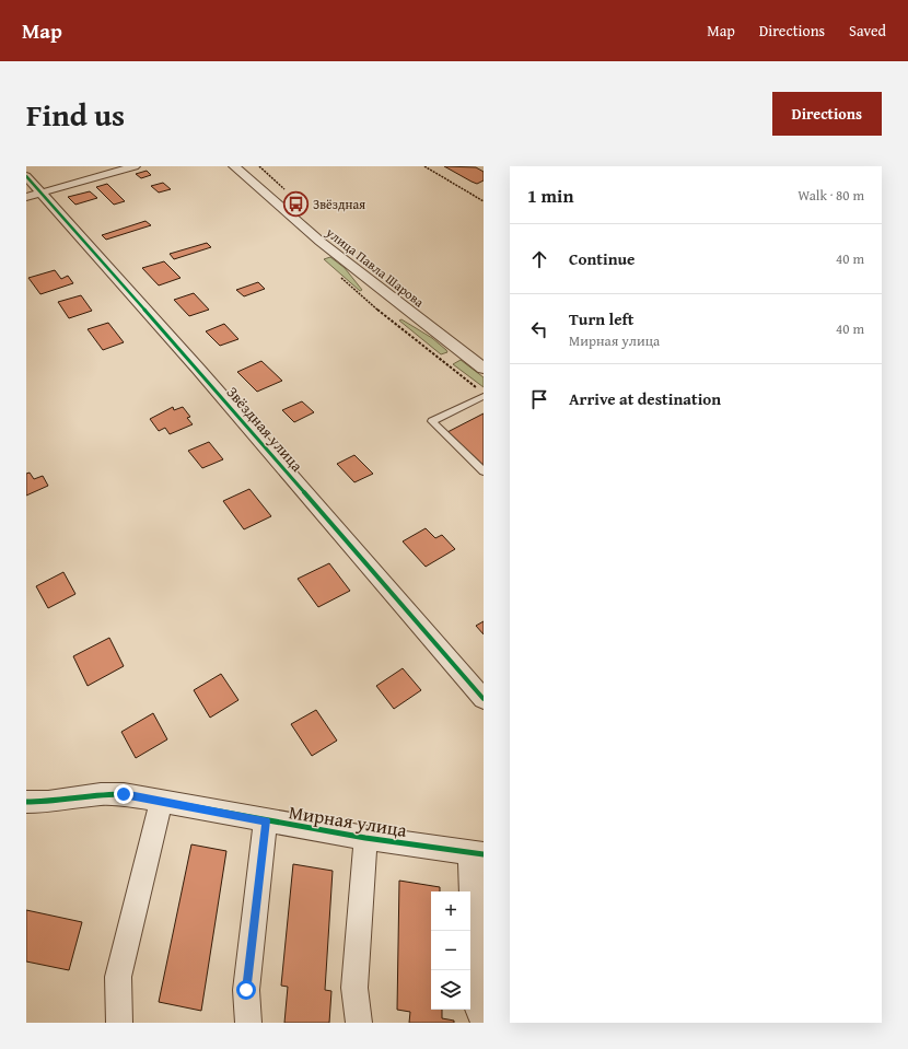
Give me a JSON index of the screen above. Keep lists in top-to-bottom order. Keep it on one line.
{"streets":{"street":["улица Павла Шарова","Звёздная улица","Мирная улица"]},"places":{"bus stop":["Звёздная"]},"page":{"header":"Map","nav":["Map","Directions","Saved"],"title":"Find us","buttons":"Directions","heading":["1 min","Walk · 80 m"],"list":[["Continue","40 m"],["Turn left","Мирная улица","40 m"],"Arrive at destination"],"map_buttons":["+","−"]}}
